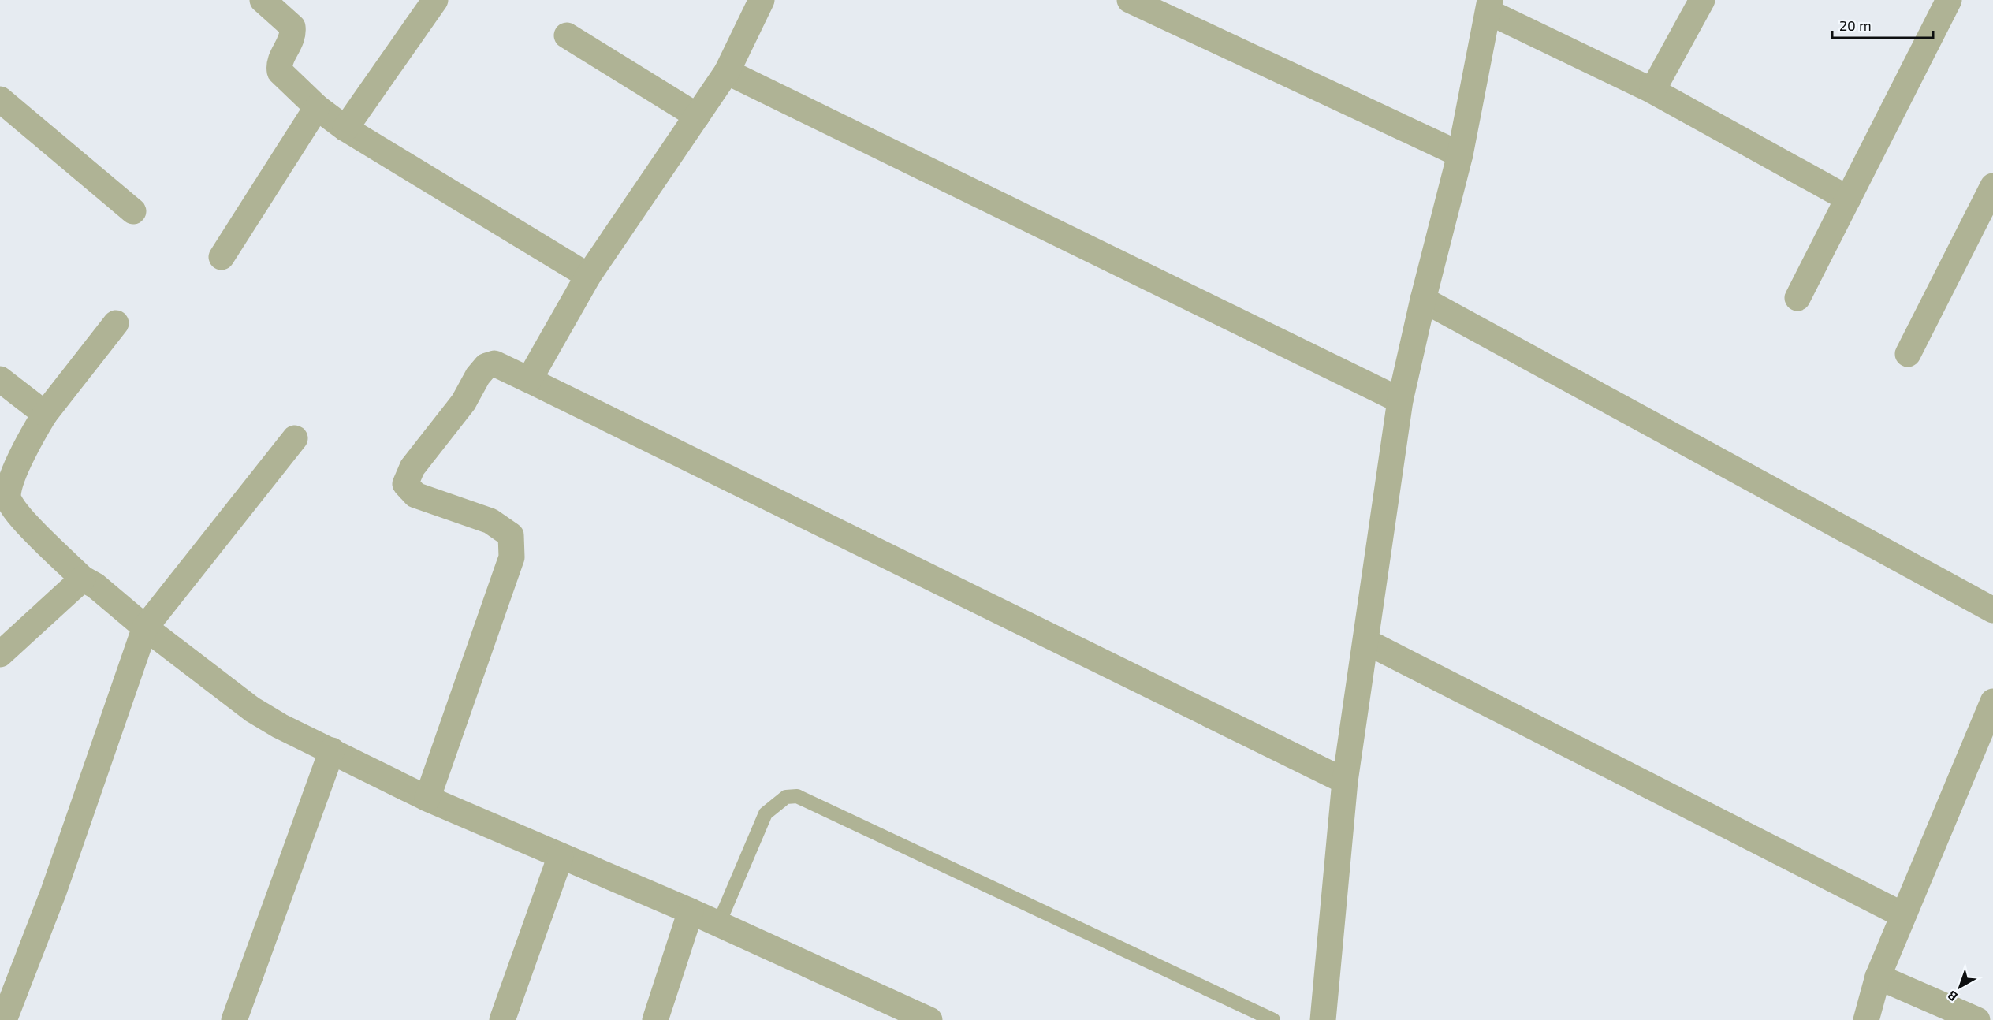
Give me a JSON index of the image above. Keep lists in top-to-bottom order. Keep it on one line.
{"scale_bar":"20 m","north":"bottom left"}
